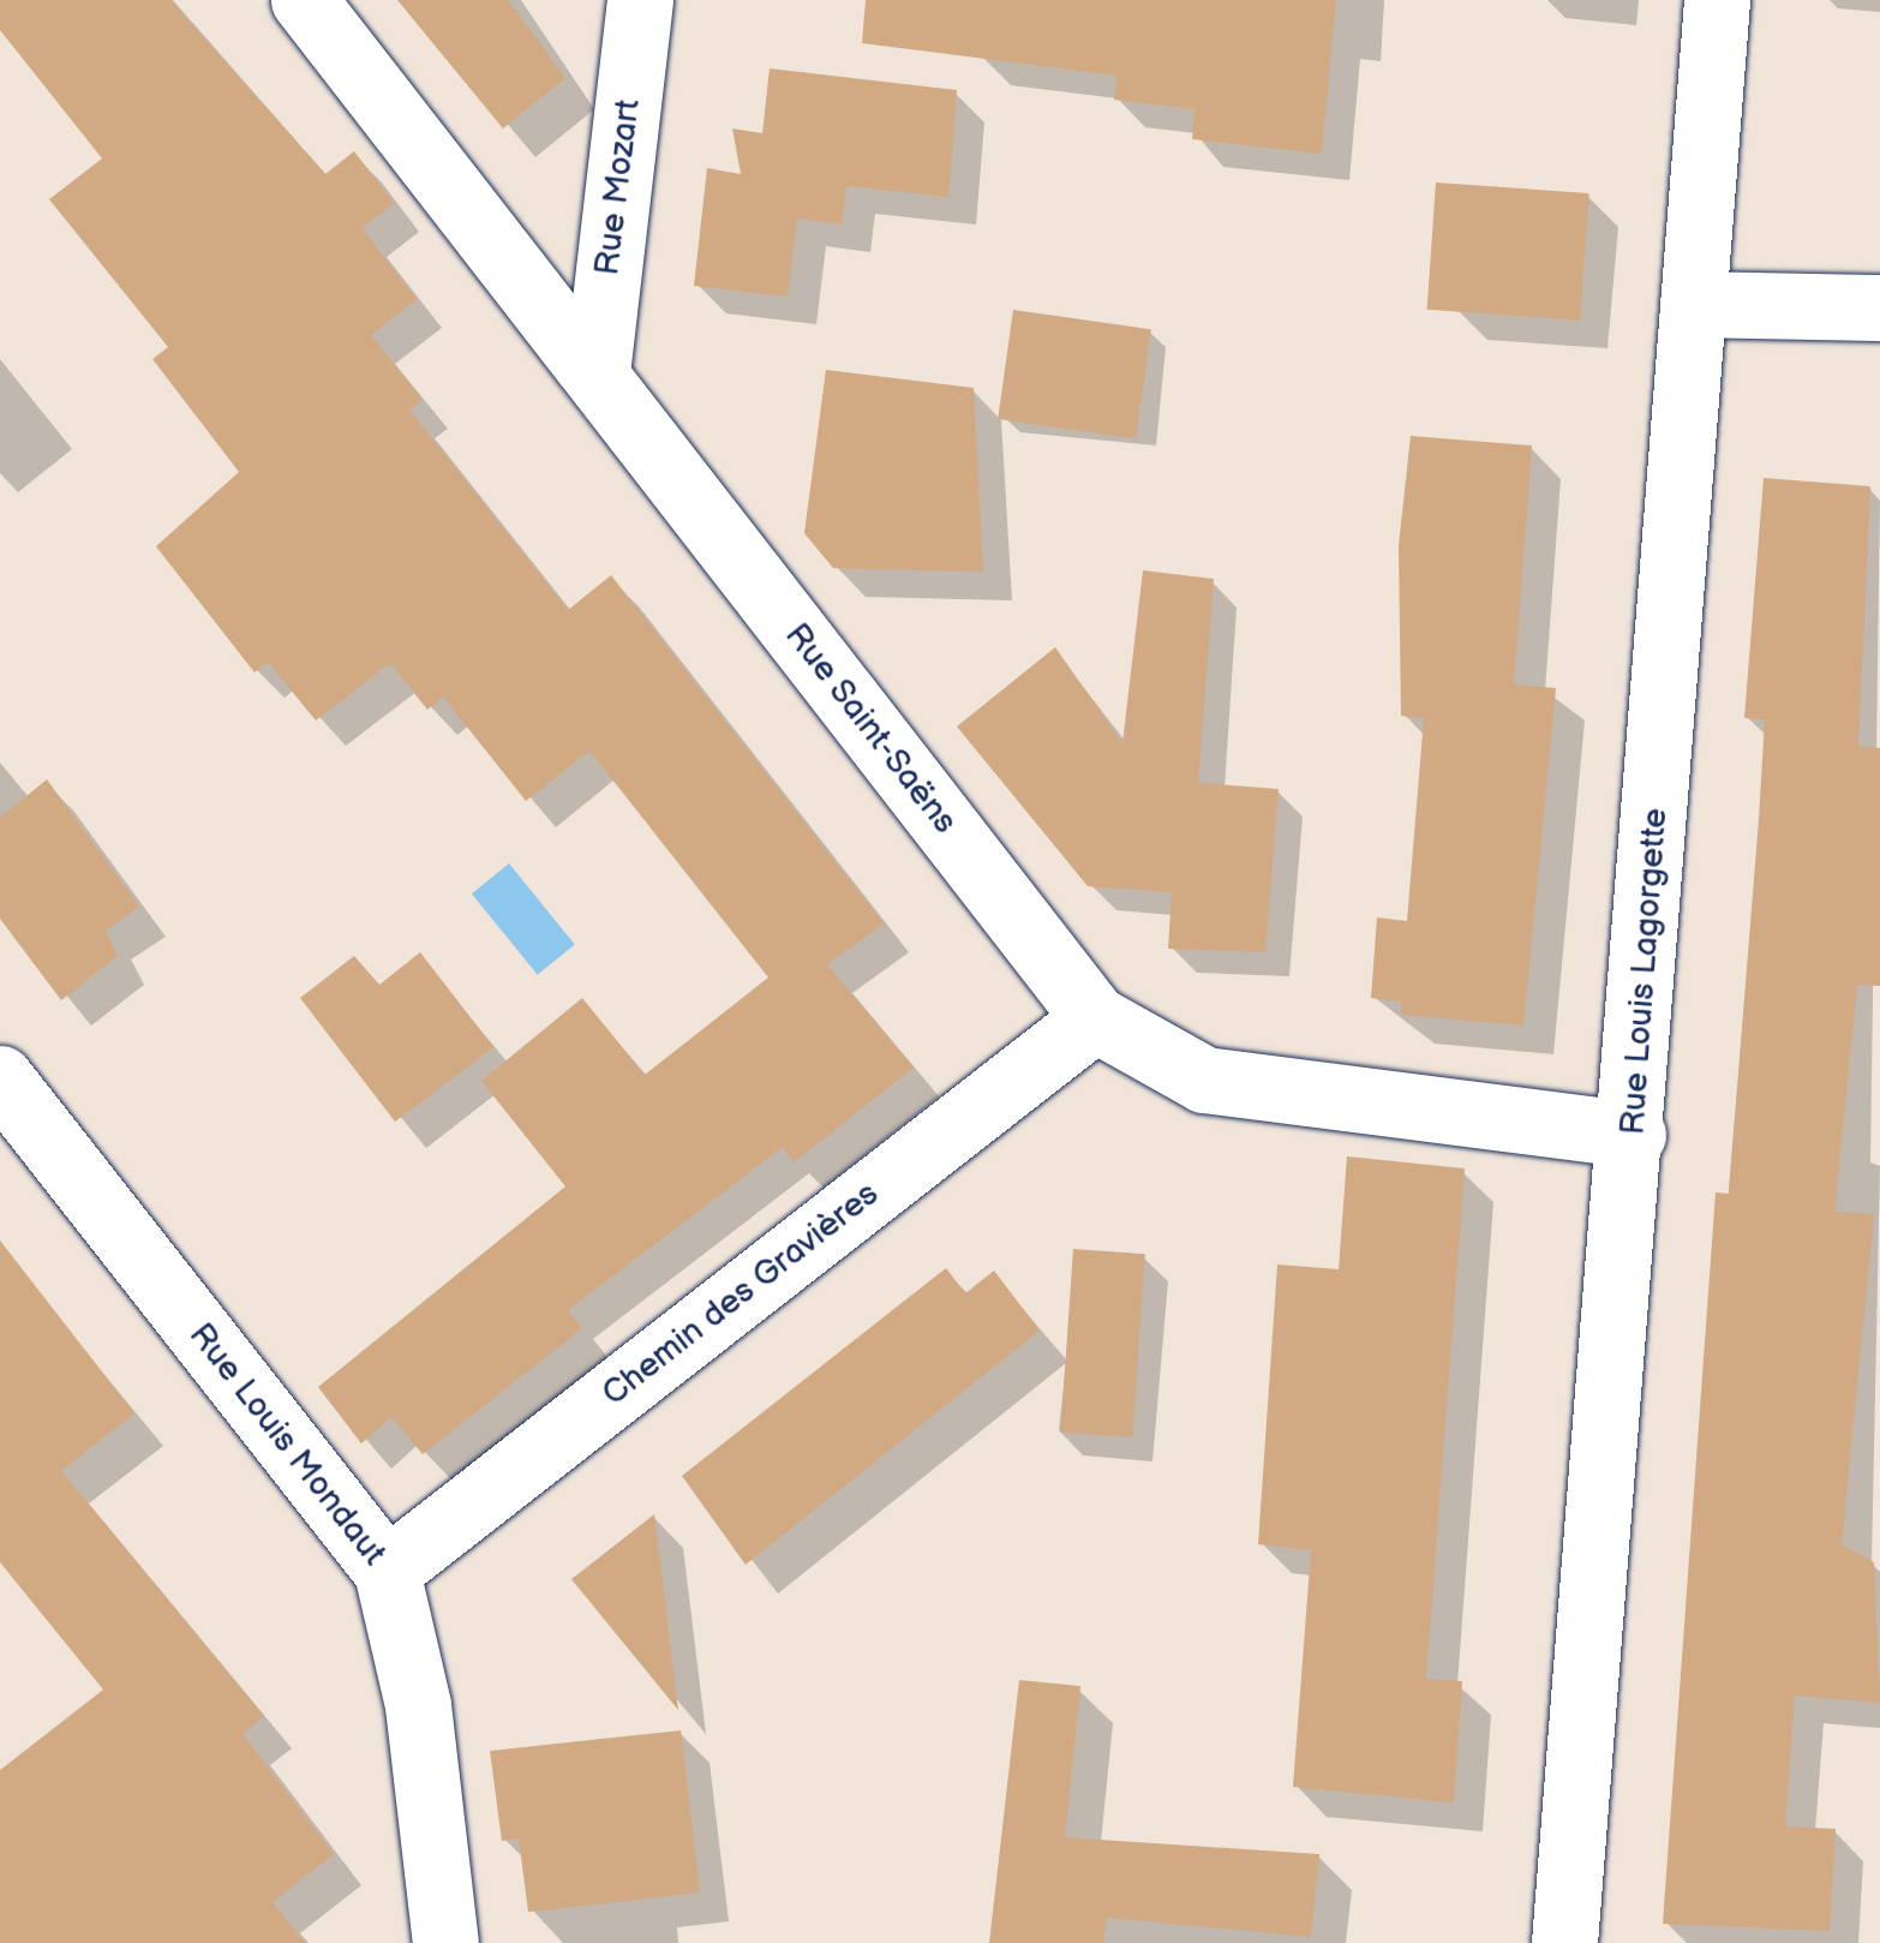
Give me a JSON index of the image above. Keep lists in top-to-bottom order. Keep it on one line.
{"streets":{"street":["Rue Mozart","Rue Saint-Saëns","Rue Louis Lagorgette","Chemin des Gravières","Rue Louis Mondaut"]},"crossings":[["Rue Mozart","Rue Saint-Saëns"],["Rue Saint-Saëns","Rue Louis Lagorgette"],["Rue Saint-Saëns","Chemin des Gravières"],["Chemin des Gravières","Rue Louis Mondaut"]]}
